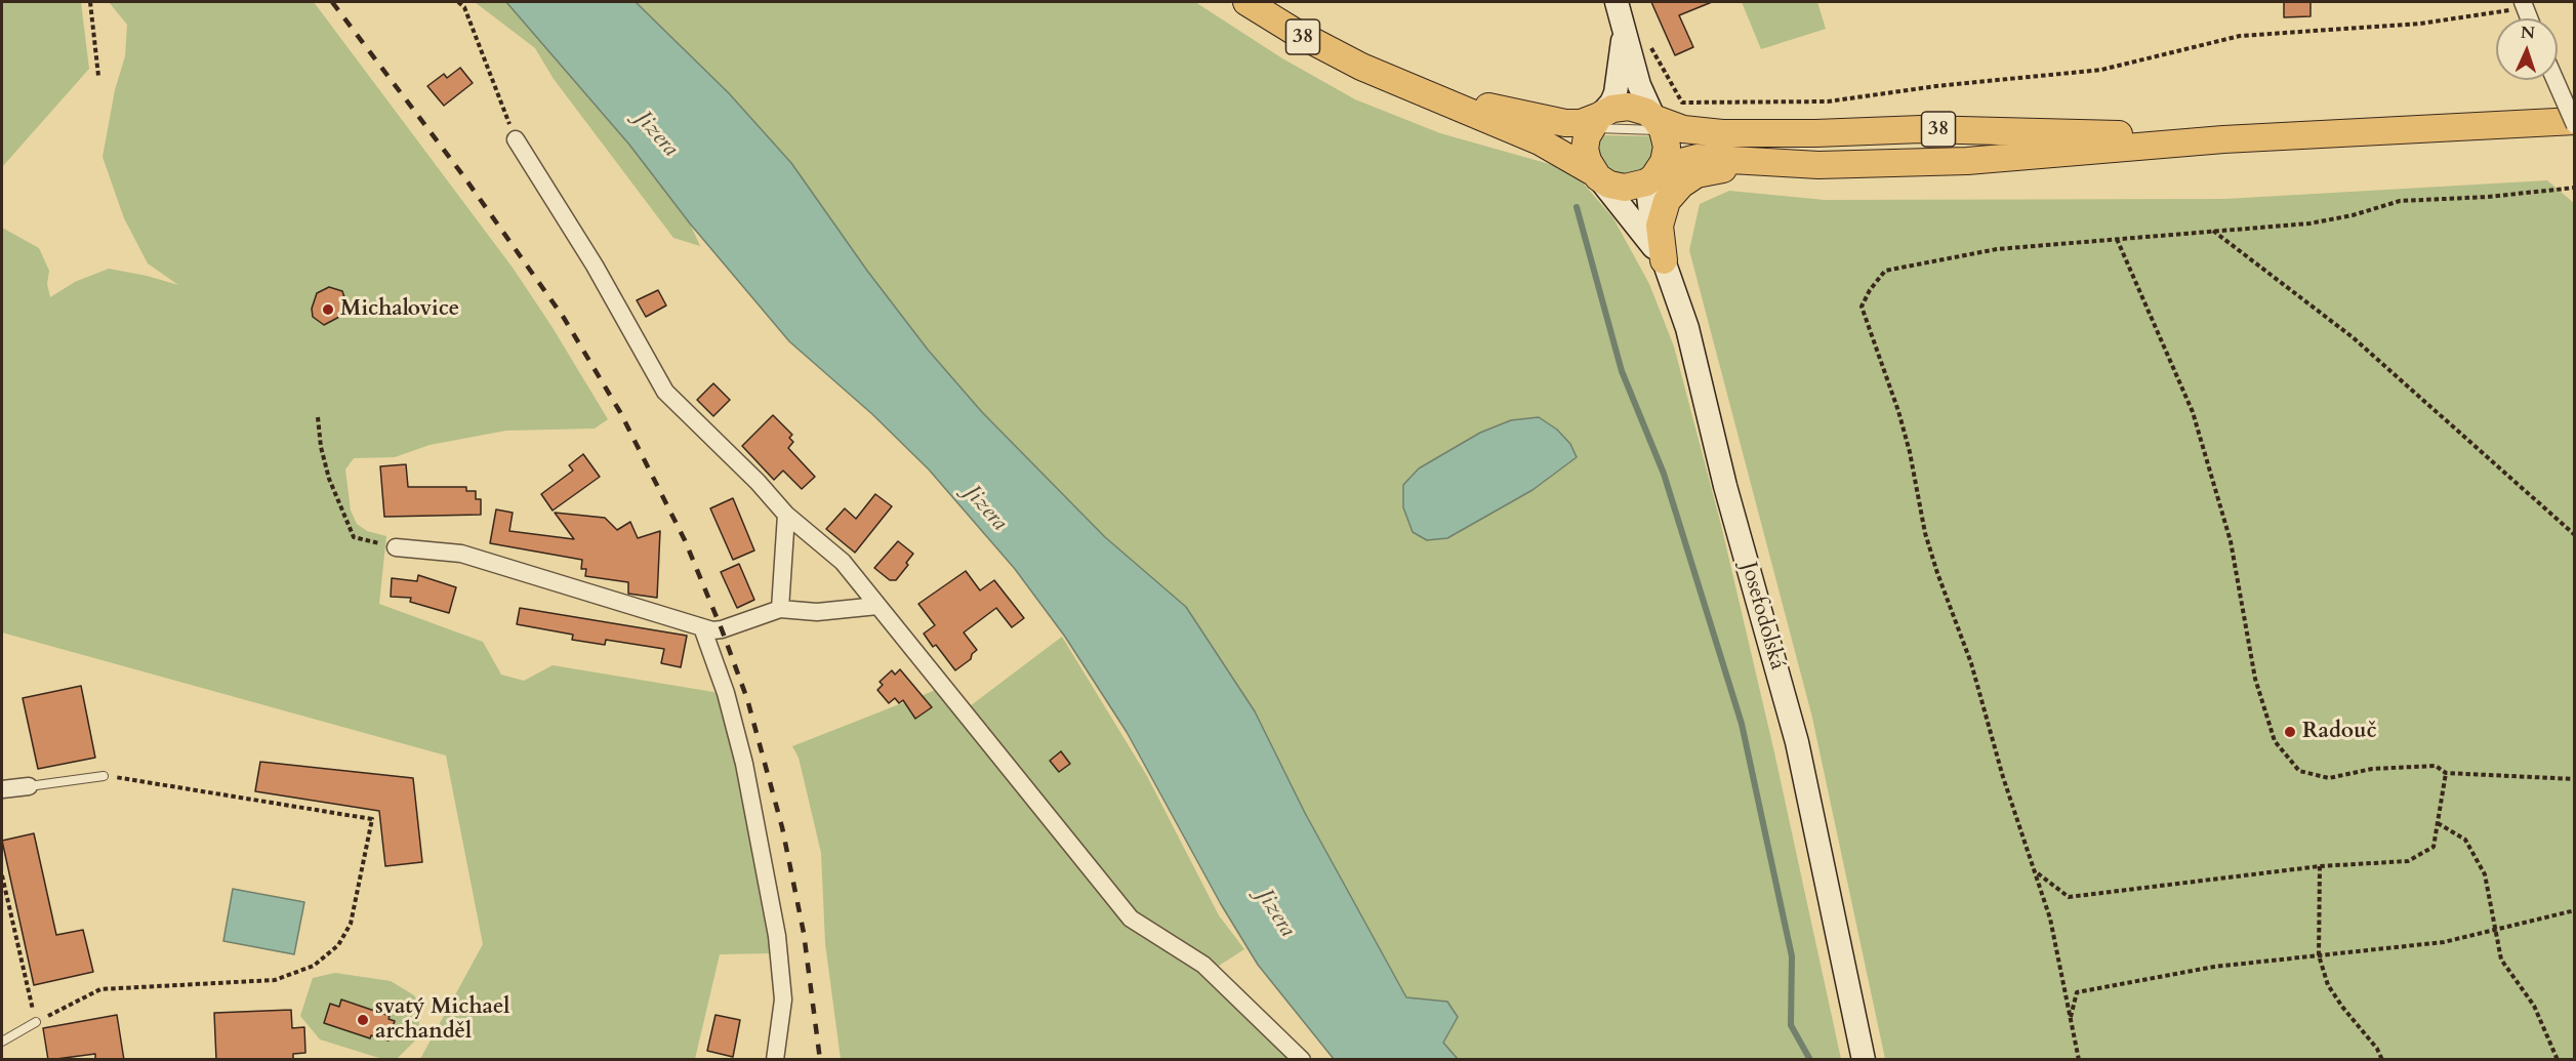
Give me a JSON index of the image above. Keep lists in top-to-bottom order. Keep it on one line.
{"streets":{"main road":["38","Josefodolská"]},"crossings":[["38","Josefodolská"]],"water":["Jizera"],"places":["Michalovice","Radouč","svatý Michael archanděl"],"north":"top"}
